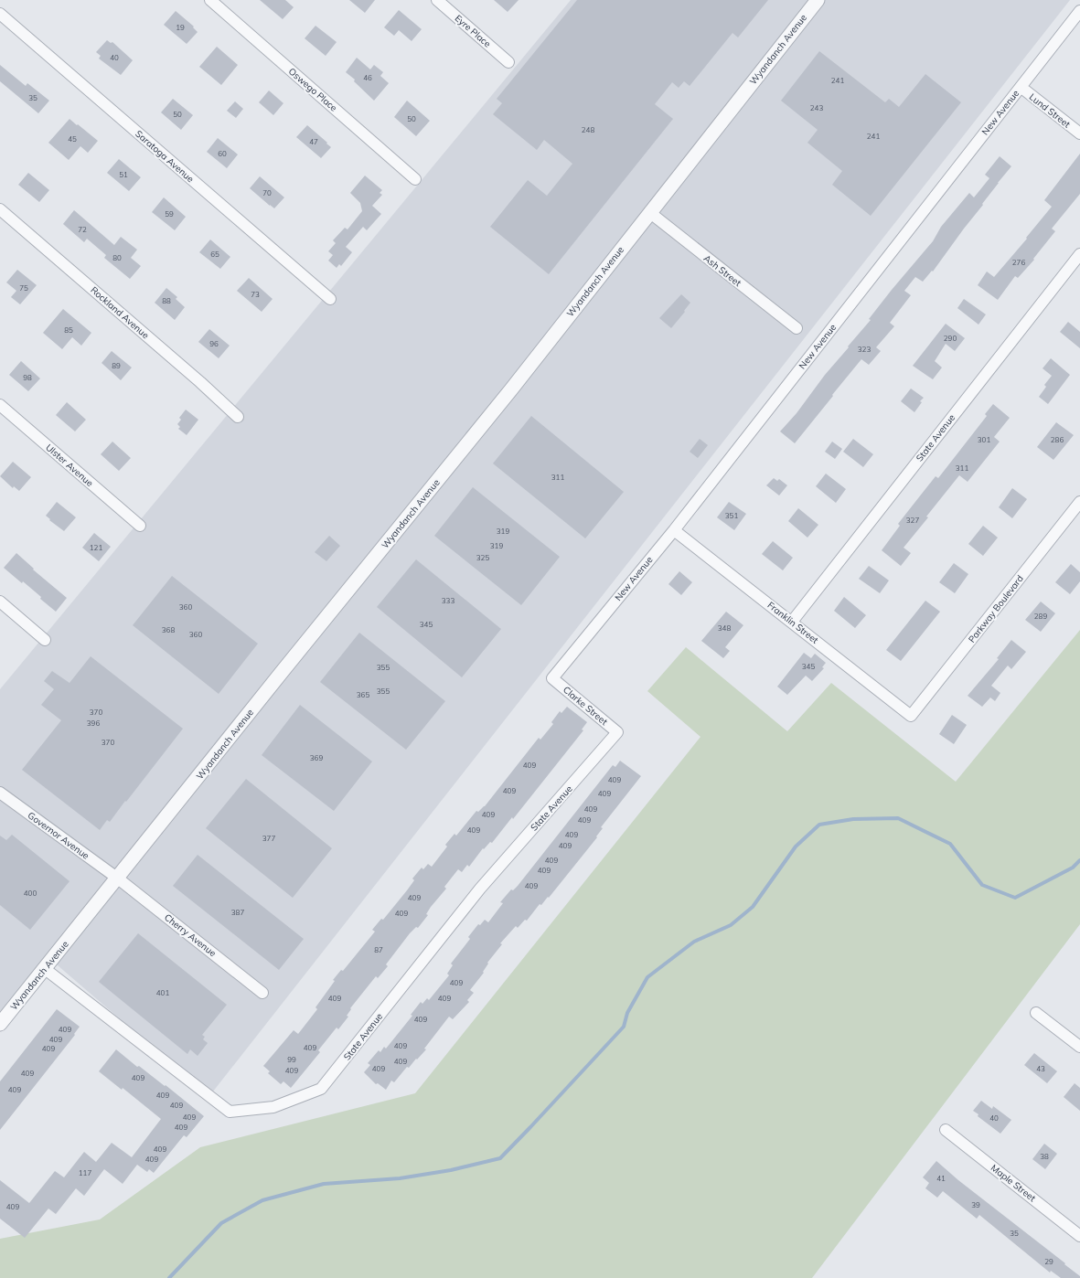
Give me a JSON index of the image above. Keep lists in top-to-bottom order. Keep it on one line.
{"streets":{"street":["Eyre Place","Wyandanch Avenue","Oswego Place","Lund Street","New Avenue","Saratoga Avenue","Ash Street","Rockland Avenue","State Avenue","Ulster Avenue","Parkway Boulevard","Franklin Street","Clarke Street","Governor Avenue","Cherry Avenue","Maple Street"]},"crossings":[["Wyandanch Avenue","Ash Street"],["Wyandanch Avenue","State Avenue"],["Wyandanch Avenue","Governor Avenue"],["Wyandanch Avenue","Cherry Avenue"],["Lund Street","New Avenue"],["New Avenue","Franklin Street"],["New Avenue","Clarke Street"],["State Avenue","Franklin Street"],["State Avenue","Clarke Street"],["Parkway Boulevard","Franklin Street"],["Governor Avenue","Cherry Avenue"]],"house_numbers":["19","40","46","241","35","243","50","50","248","241","45","47","60","51","70","59","72","65","80","276","75","73","88","85","290","96","323","89","98","301","286","311","311","351","327","319","319","121","325","333","360","289","345","348","368","360","345","355","355","365","370","396","370","369","409","409","409","409","409","409","409","409","409","377","409","409","409","409","400","409","387","409","87","409","401","409","409","409","409","409","409","409","409","99","409","409","43","409","409","409","409","409","409","409","40","409","409","38","409","117","41","39","409","35","29"]}
